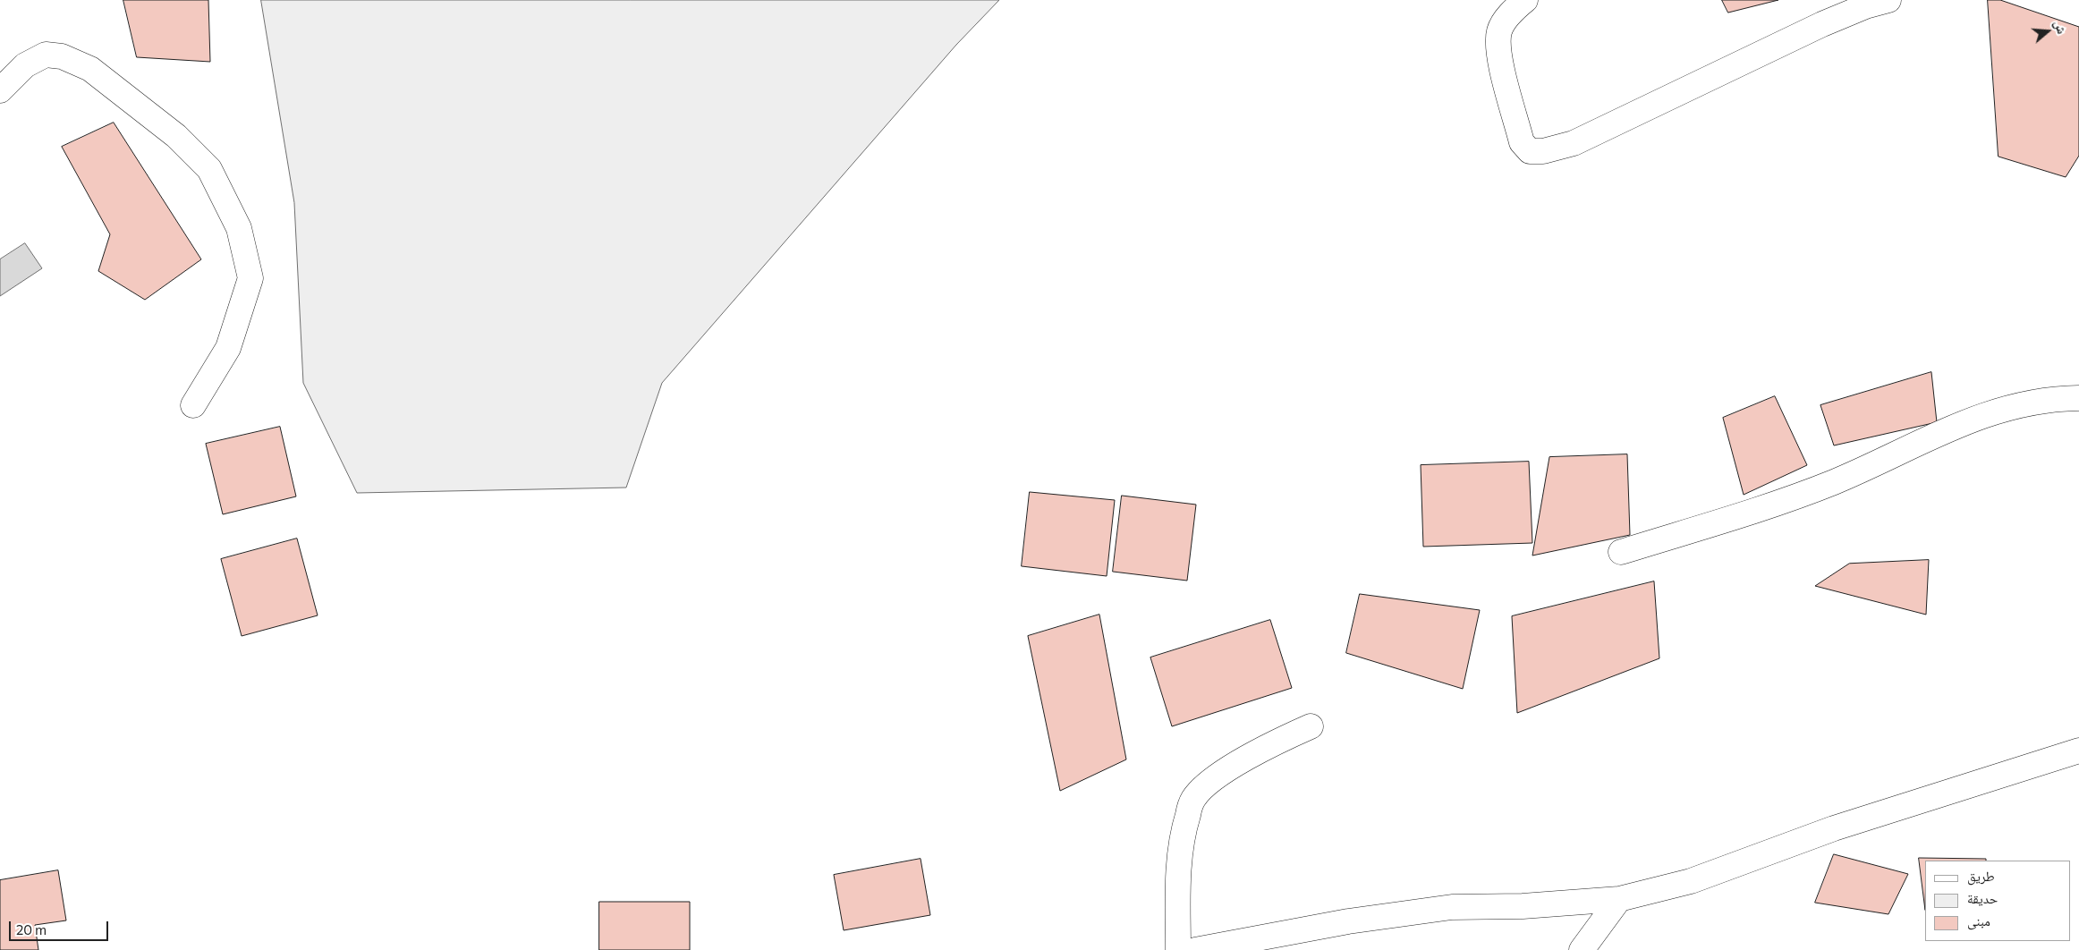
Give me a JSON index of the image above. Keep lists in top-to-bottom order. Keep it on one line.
{"legend":["طريق","حديقة","مبنى"],"scale_bar":"20 m","north":"right"}
